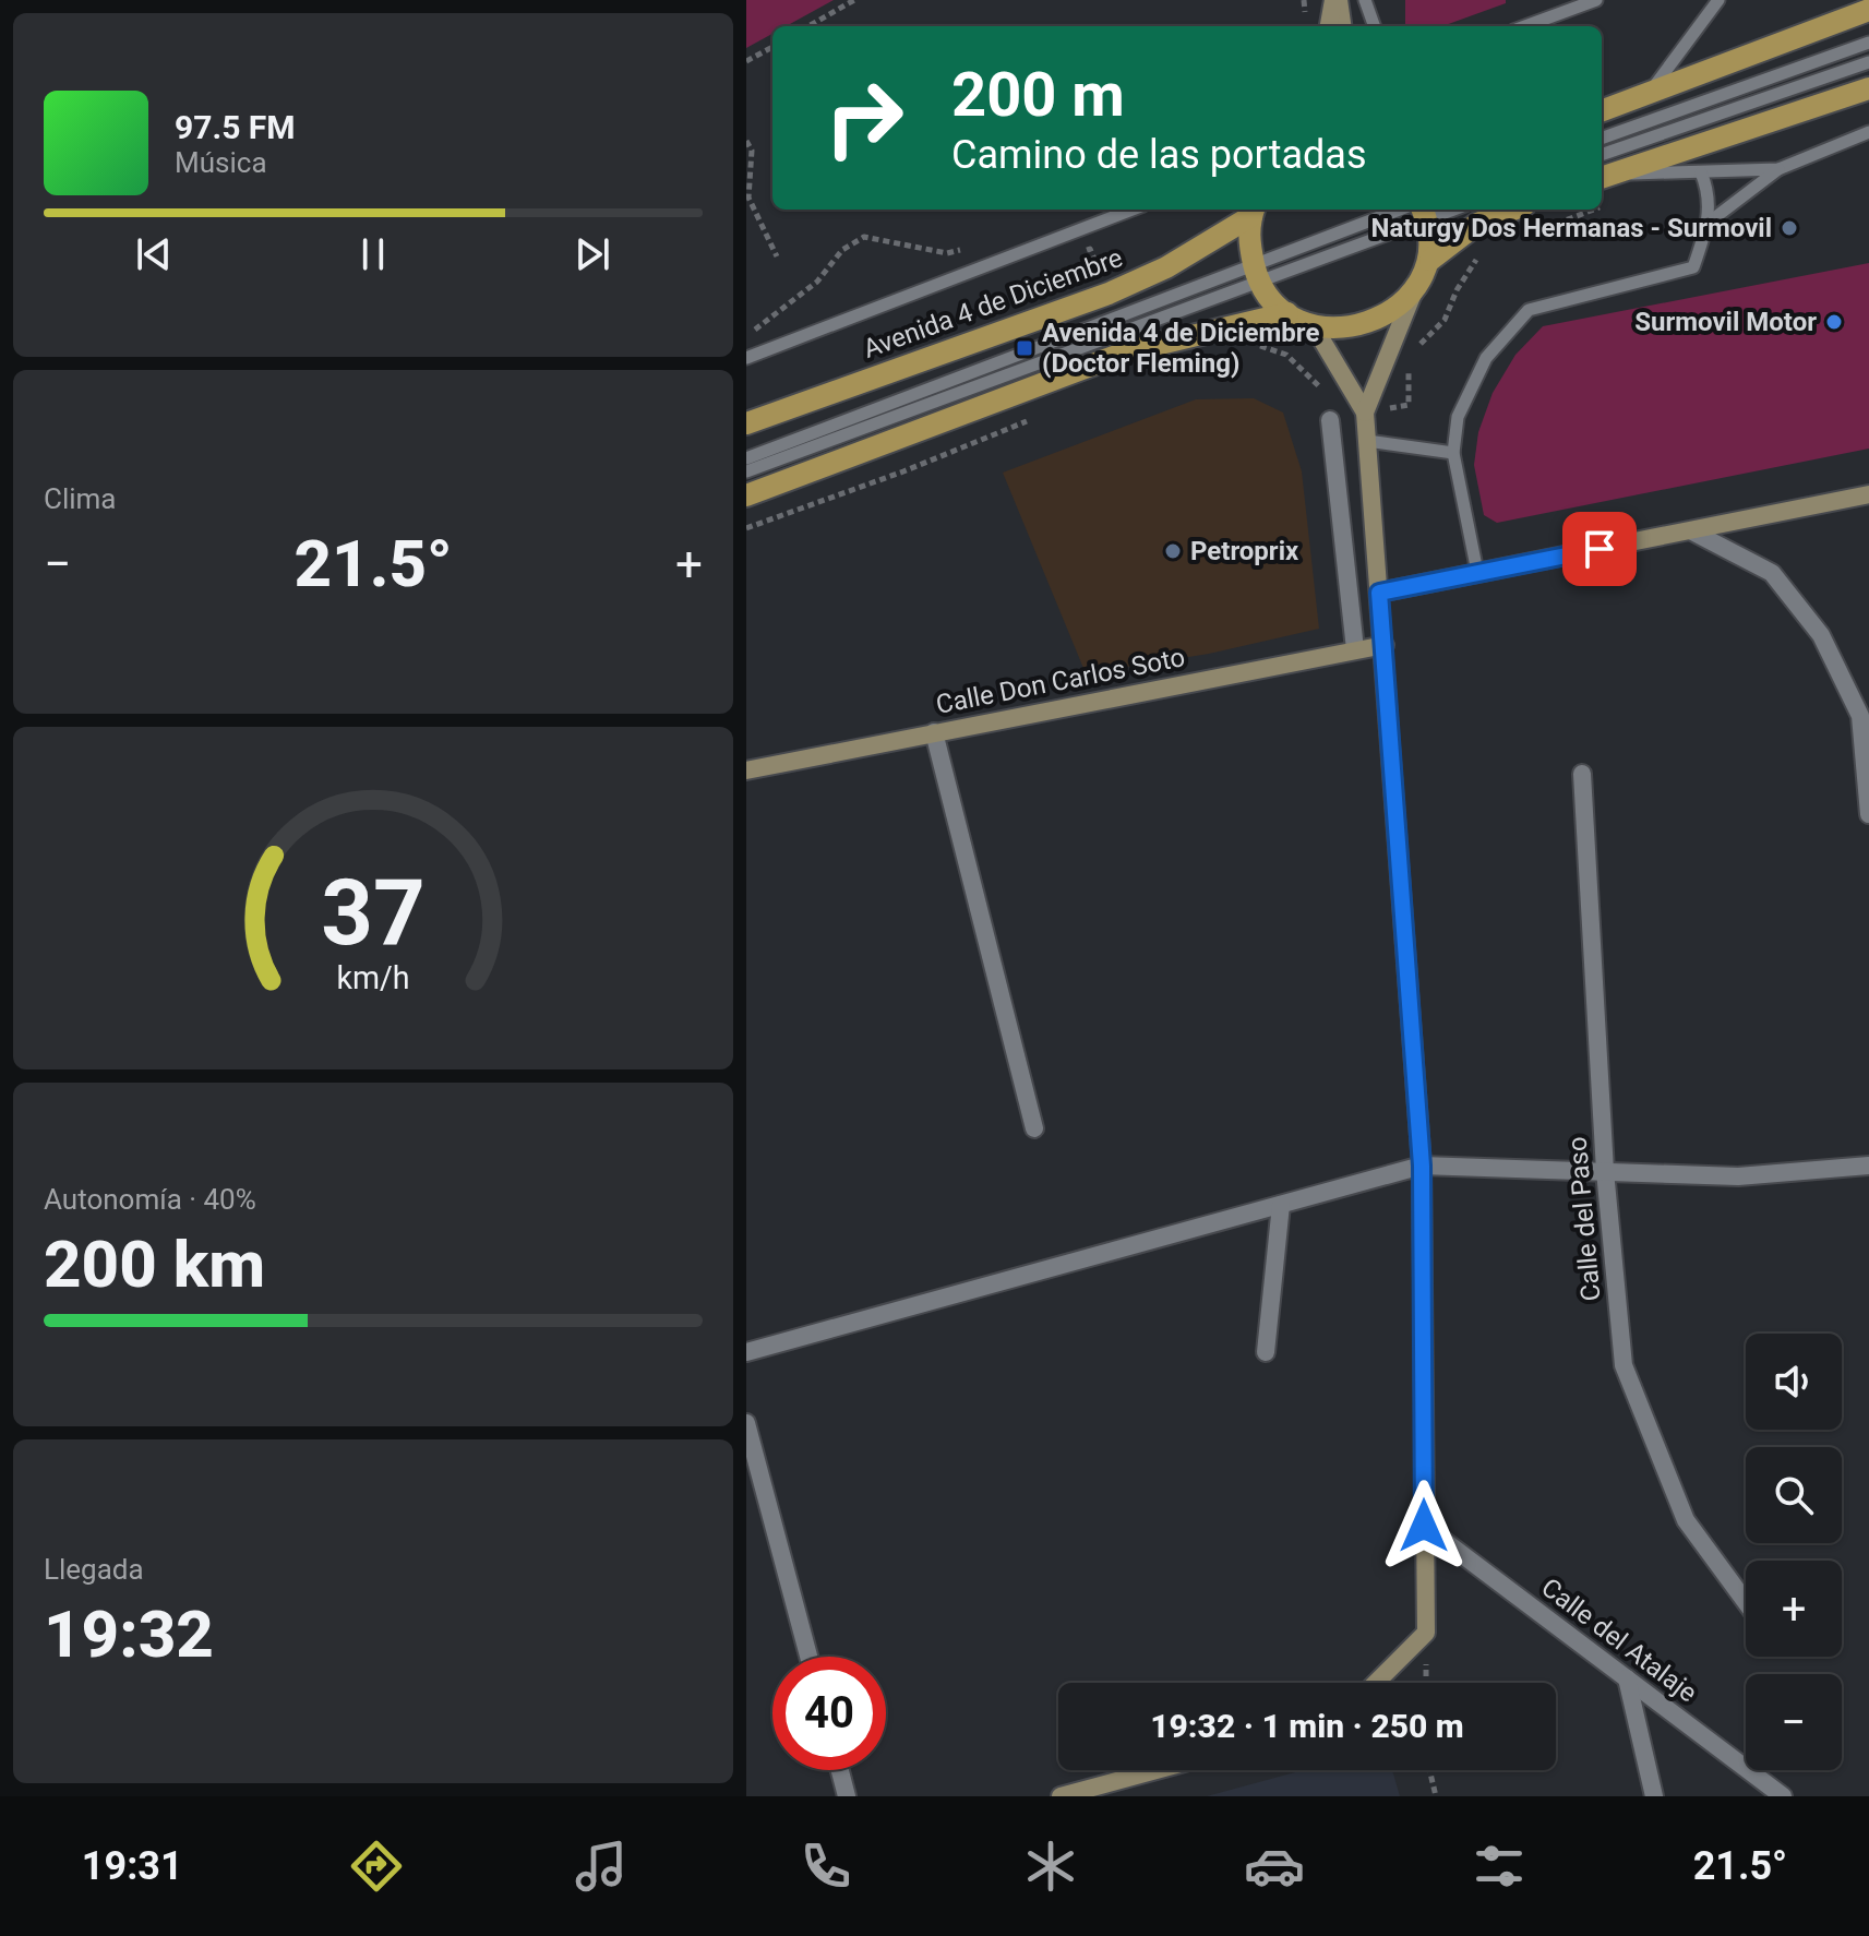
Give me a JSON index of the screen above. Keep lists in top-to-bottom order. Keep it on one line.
{"streets":{"main road":["Avenida 4 de Diciembre"],"street":["Calle Don Carlos Soto","Calle del Paso","Calle del Atalaje"]},"places":{"other":["Naturgy Dos Hermanas - Surmovil","Surmovil Motor","Petroprix"],"transit":["Avenida 4 de Diciembre (Doctor Fleming)"]},"page":{"turn":["200 m","Camino de las portadas"],"song":["97.5 FM","Música"],"tile":["Clima",["Autonomía · 40%","200 km"],["Llegada","19:32"]],"heat":["−","21.5°","+"],"map_buttons":["+","−"],"limit":"40","trip":"19:32 · 1 min · 250 m","tabs":["19:31","21.5°"],"gauge":["37","km/h"]}}
